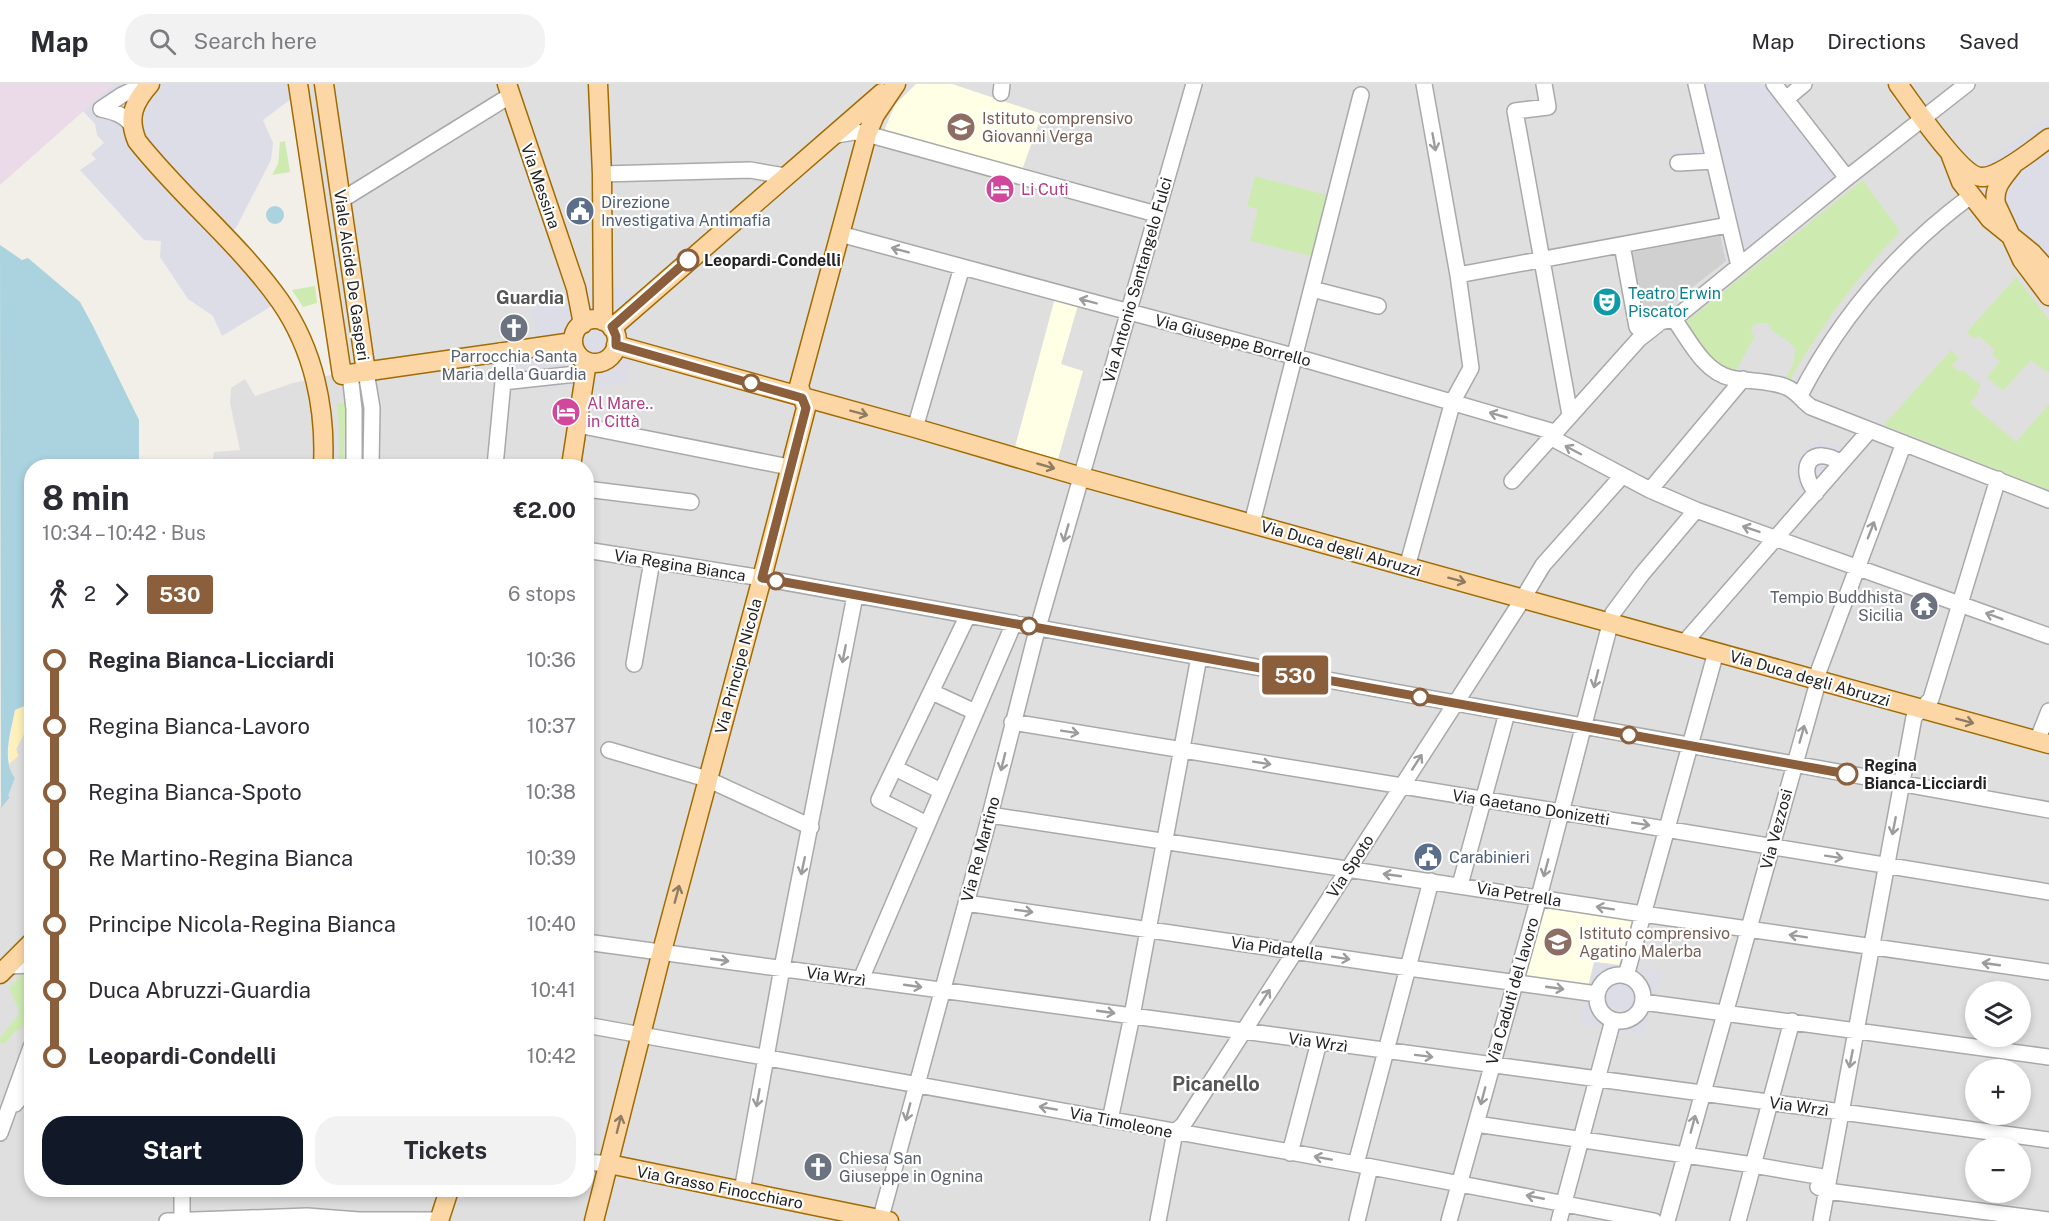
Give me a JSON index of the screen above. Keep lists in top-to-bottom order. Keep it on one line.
{"streets":{"main road":["Via Messina","Viale Alcide De Gasperi","Via Duca degli Abruzzi","Via Principe Nicola","Via Grasso Finocchiaro"],"street":["Via Antonio Santangelo Fulci","Via Giuseppe Borrello","Via Regina Bianca","Via Gaetano Donizetti","Via Vezzosi","Via Re Martino","Via Spoto","Via Petrella","Via Pidatella","Via Wrzì","Via Caduti del lavoro","Via Timoleone"]},"crossings":[["Via Messina","Via Duca degli Abruzzi"],["Via Antonio Santangelo Fulci","Via Giuseppe Borrello"],["Via Antonio Santangelo Fulci","Via Duca degli Abruzzi"],["Via Antonio Santangelo Fulci","Via Re Martino"],["Via Giuseppe Borrello","Via Principe Nicola"],["Via Giuseppe Borrello","Via Vezzosi"],["Via Giuseppe Borrello","Via Spoto"],["Via Giuseppe Borrello","Via Caduti del lavoro"],["Via Duca degli Abruzzi","Via Principe Nicola"],["Via Duca degli Abruzzi","Via Vezzosi"],["Via Duca degli Abruzzi","Via Re Martino"],["Via Duca degli Abruzzi","Via Spoto"],["Via Duca degli Abruzzi","Via Caduti del lavoro"],["Via Regina Bianca","Via Principe Nicola"],["Via Regina Bianca","Via Vezzosi"],["Via Regina Bianca","Via Re Martino"],["Via Regina Bianca","Via Spoto"],["Via Regina Bianca","Via Caduti del lavoro"],["Via Principe Nicola","Via Wrzì"],["Via Principe Nicola","Via Timoleone"],["Via Principe Nicola","Via Grasso Finocchiaro"],["Via Gaetano Donizetti","Via Vezzosi"],["Via Gaetano Donizetti","Via Re Martino"],["Via Gaetano Donizetti","Via Spoto"],["Via Gaetano Donizetti","Via Caduti del lavoro"],["Via Vezzosi","Via Petrella"],["Via Vezzosi","Via Wrzì"],["Via Re Martino","Via Petrella"],["Via Re Martino","Via Pidatella"],["Via Re Martino","Via Wrzì"],["Via Re Martino","Via Timoleone"],["Via Re Martino","Via Grasso Finocchiaro"],["Via Spoto","Via Petrella"],["Via Spoto","Via Pidatella"],["Via Spoto","Via Wrzì"],["Via Spoto","Via Timoleone"],["Via Petrella","Via Caduti del lavoro"],["Via Pidatella","Via Caduti del lavoro"],["Via Wrzì","Via Caduti del lavoro"],["Via Caduti del lavoro","Via Timoleone"]],"one_way":["Via Duca degli Abruzzi","Via Gaetano Donizetti","Via Pidatella"],"districts":["Guardia","Picanello"],"places":{"school or university":["Istituto comprensivo Giovanni Verga","Istituto comprensivo Agatino Malerba"],"hotel":["Li Cuti","Al Mare.. in Città"],"public building":["Direzione Investigativa Antimafia","Carabinieri"],"other":["Leopardi-Condelli","Regina Bianca-Licciardi"],"theatre":["Teatro Erwin Piscator"],"church":["Parrocchia Santa Maria della Guardia","Chiesa San Giuseppe in Ognina"],"temple":["Tempio Buddhista Sicilia"]},"lines":["bus line 530"],"page":{"header":"Map","search":"Search here","nav":["Map","Directions","Saved"],"on_map":"530","heading":["8 min","10:34 – 10:42 · Bus","€2.00"],"legs":["2","530","6 stops"],"list":[{"name":"Regina Bianca-Licciardi","value":"10:36"},{"name":"Regina Bianca-Lavoro","value":"10:37"},{"name":"Regina Bianca-Spoto","value":"10:38"},{"name":"Re Martino-Regina Bianca","value":"10:39"},{"name":"Principe Nicola-Regina Bianca","value":"10:40"},{"name":"Duca Abruzzi-Guardia","value":"10:41"},{"name":"Leopardi-Condelli","value":"10:42"}],"map_buttons":["+","−"],"buttons":["Start","Tickets"]}}
